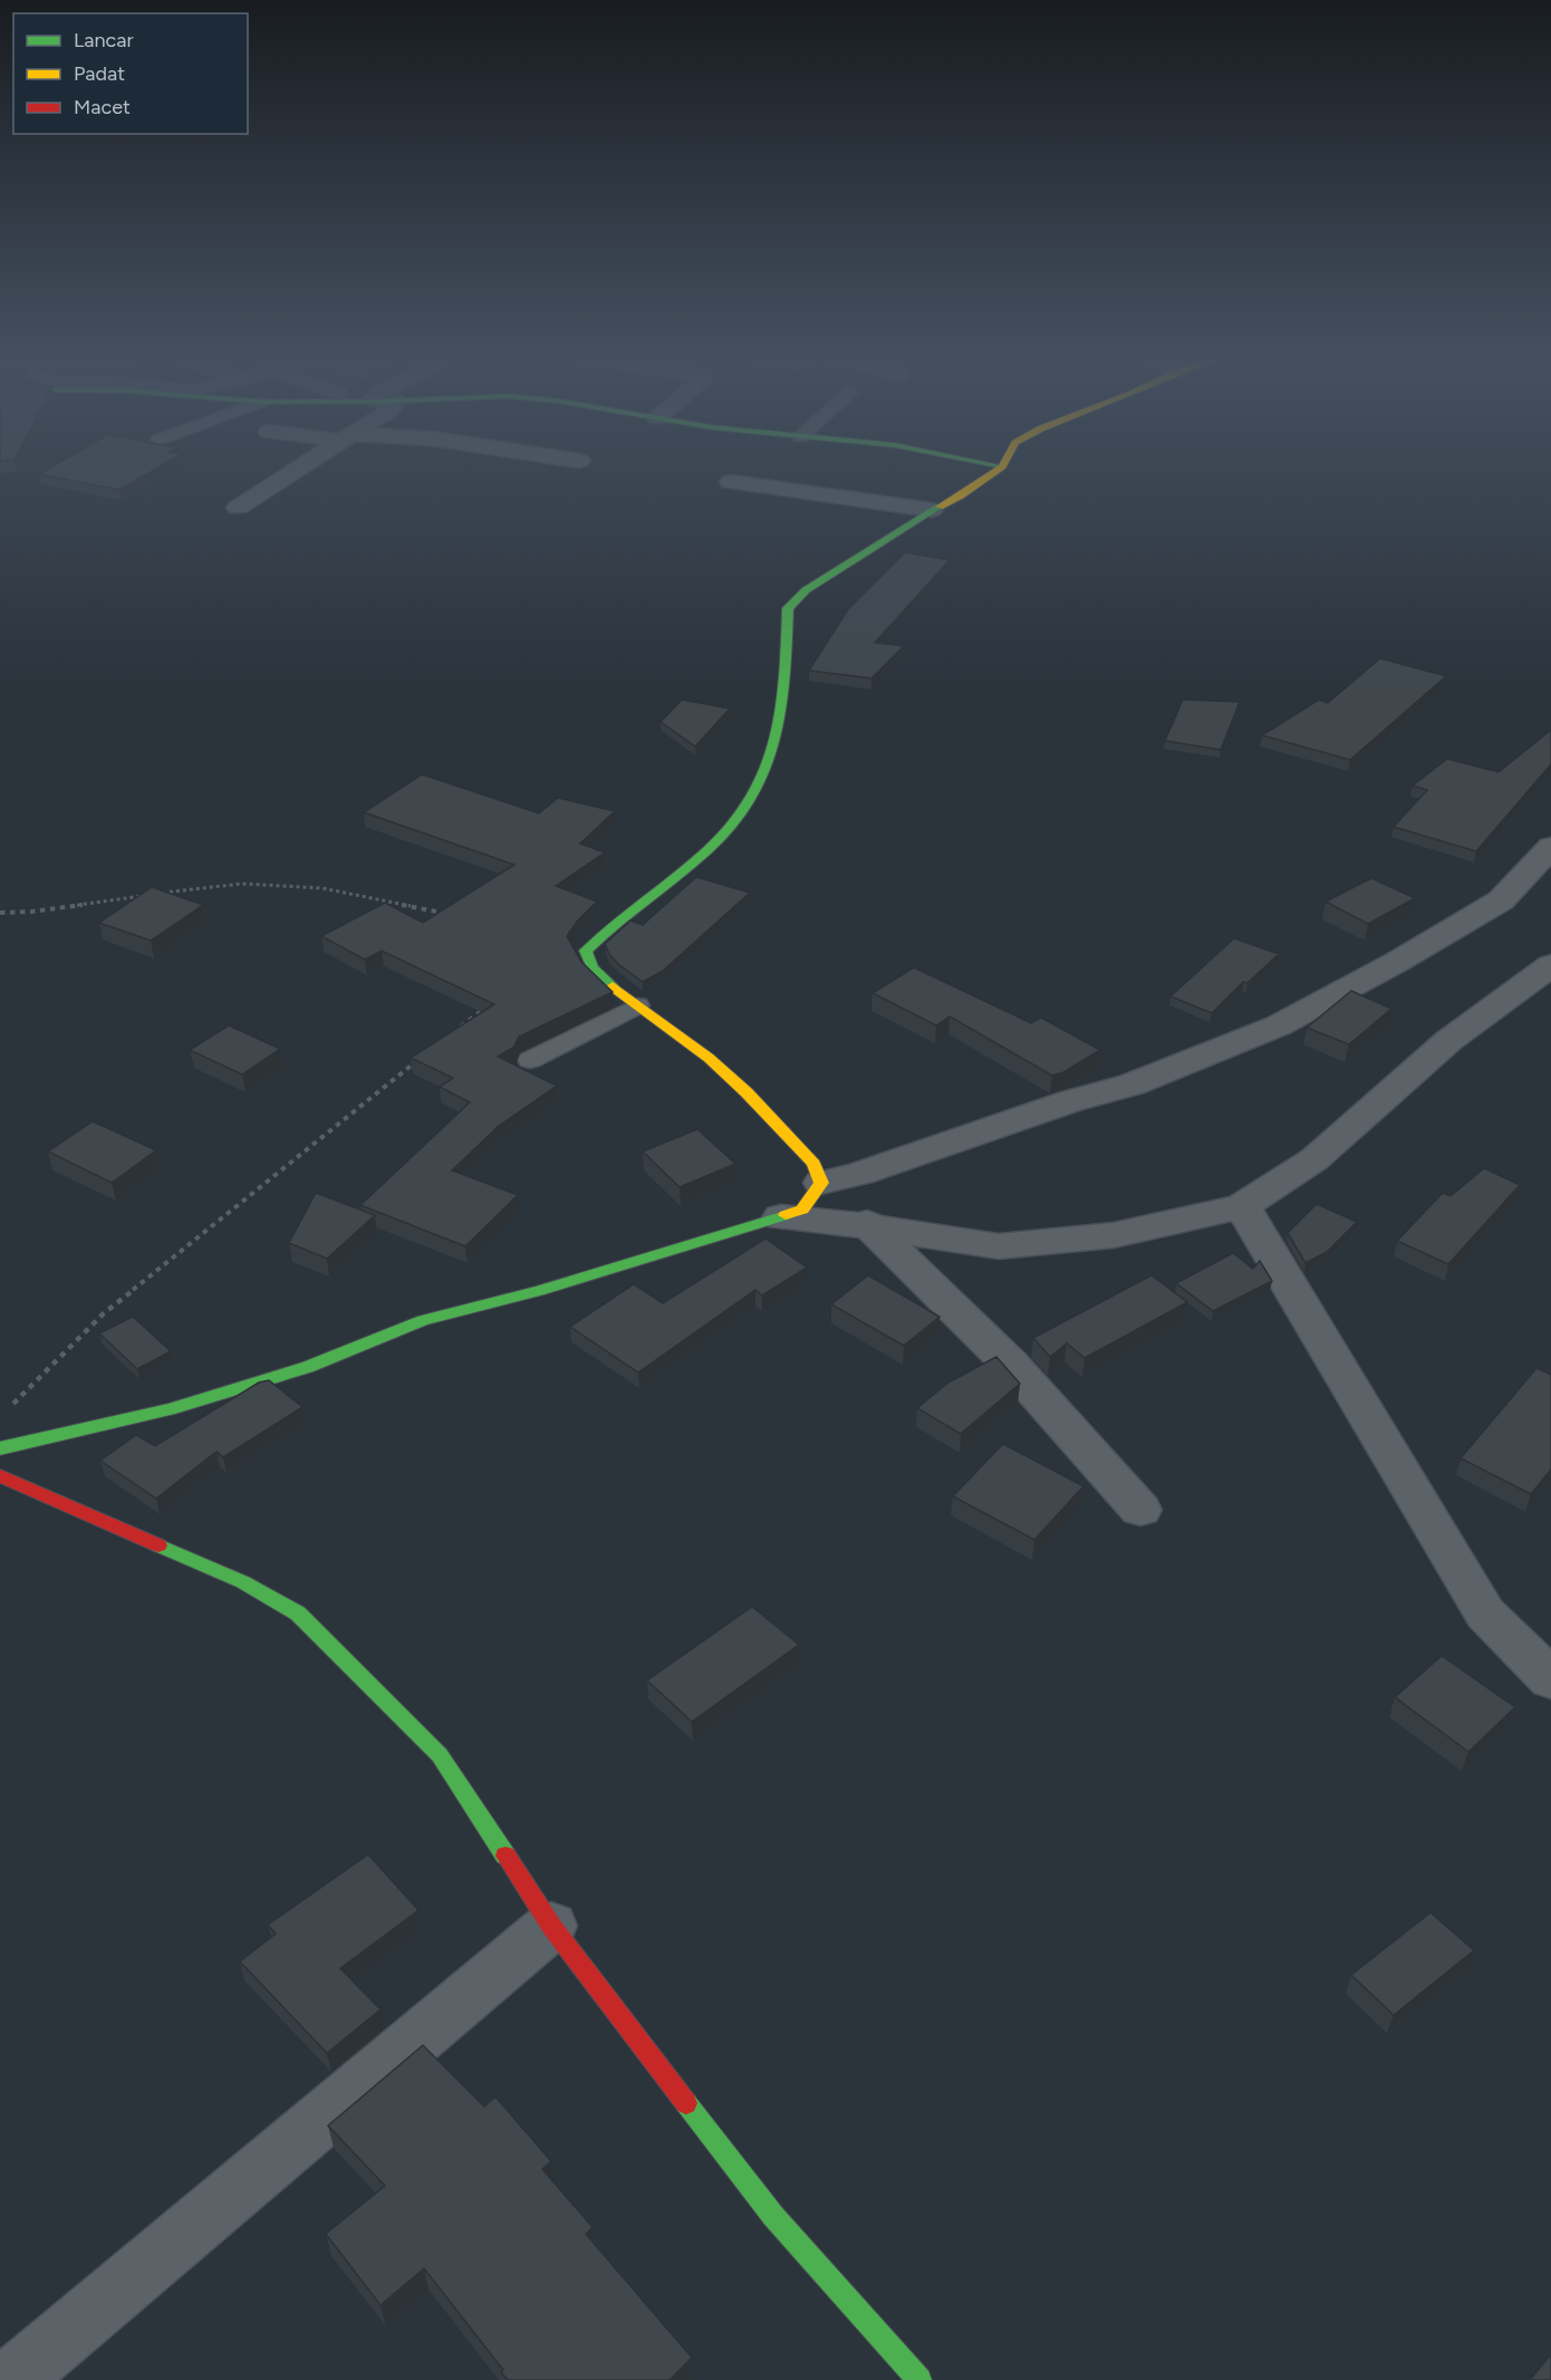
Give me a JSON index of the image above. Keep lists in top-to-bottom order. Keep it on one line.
{"legend":["Lancar","Padat","Macet"]}
